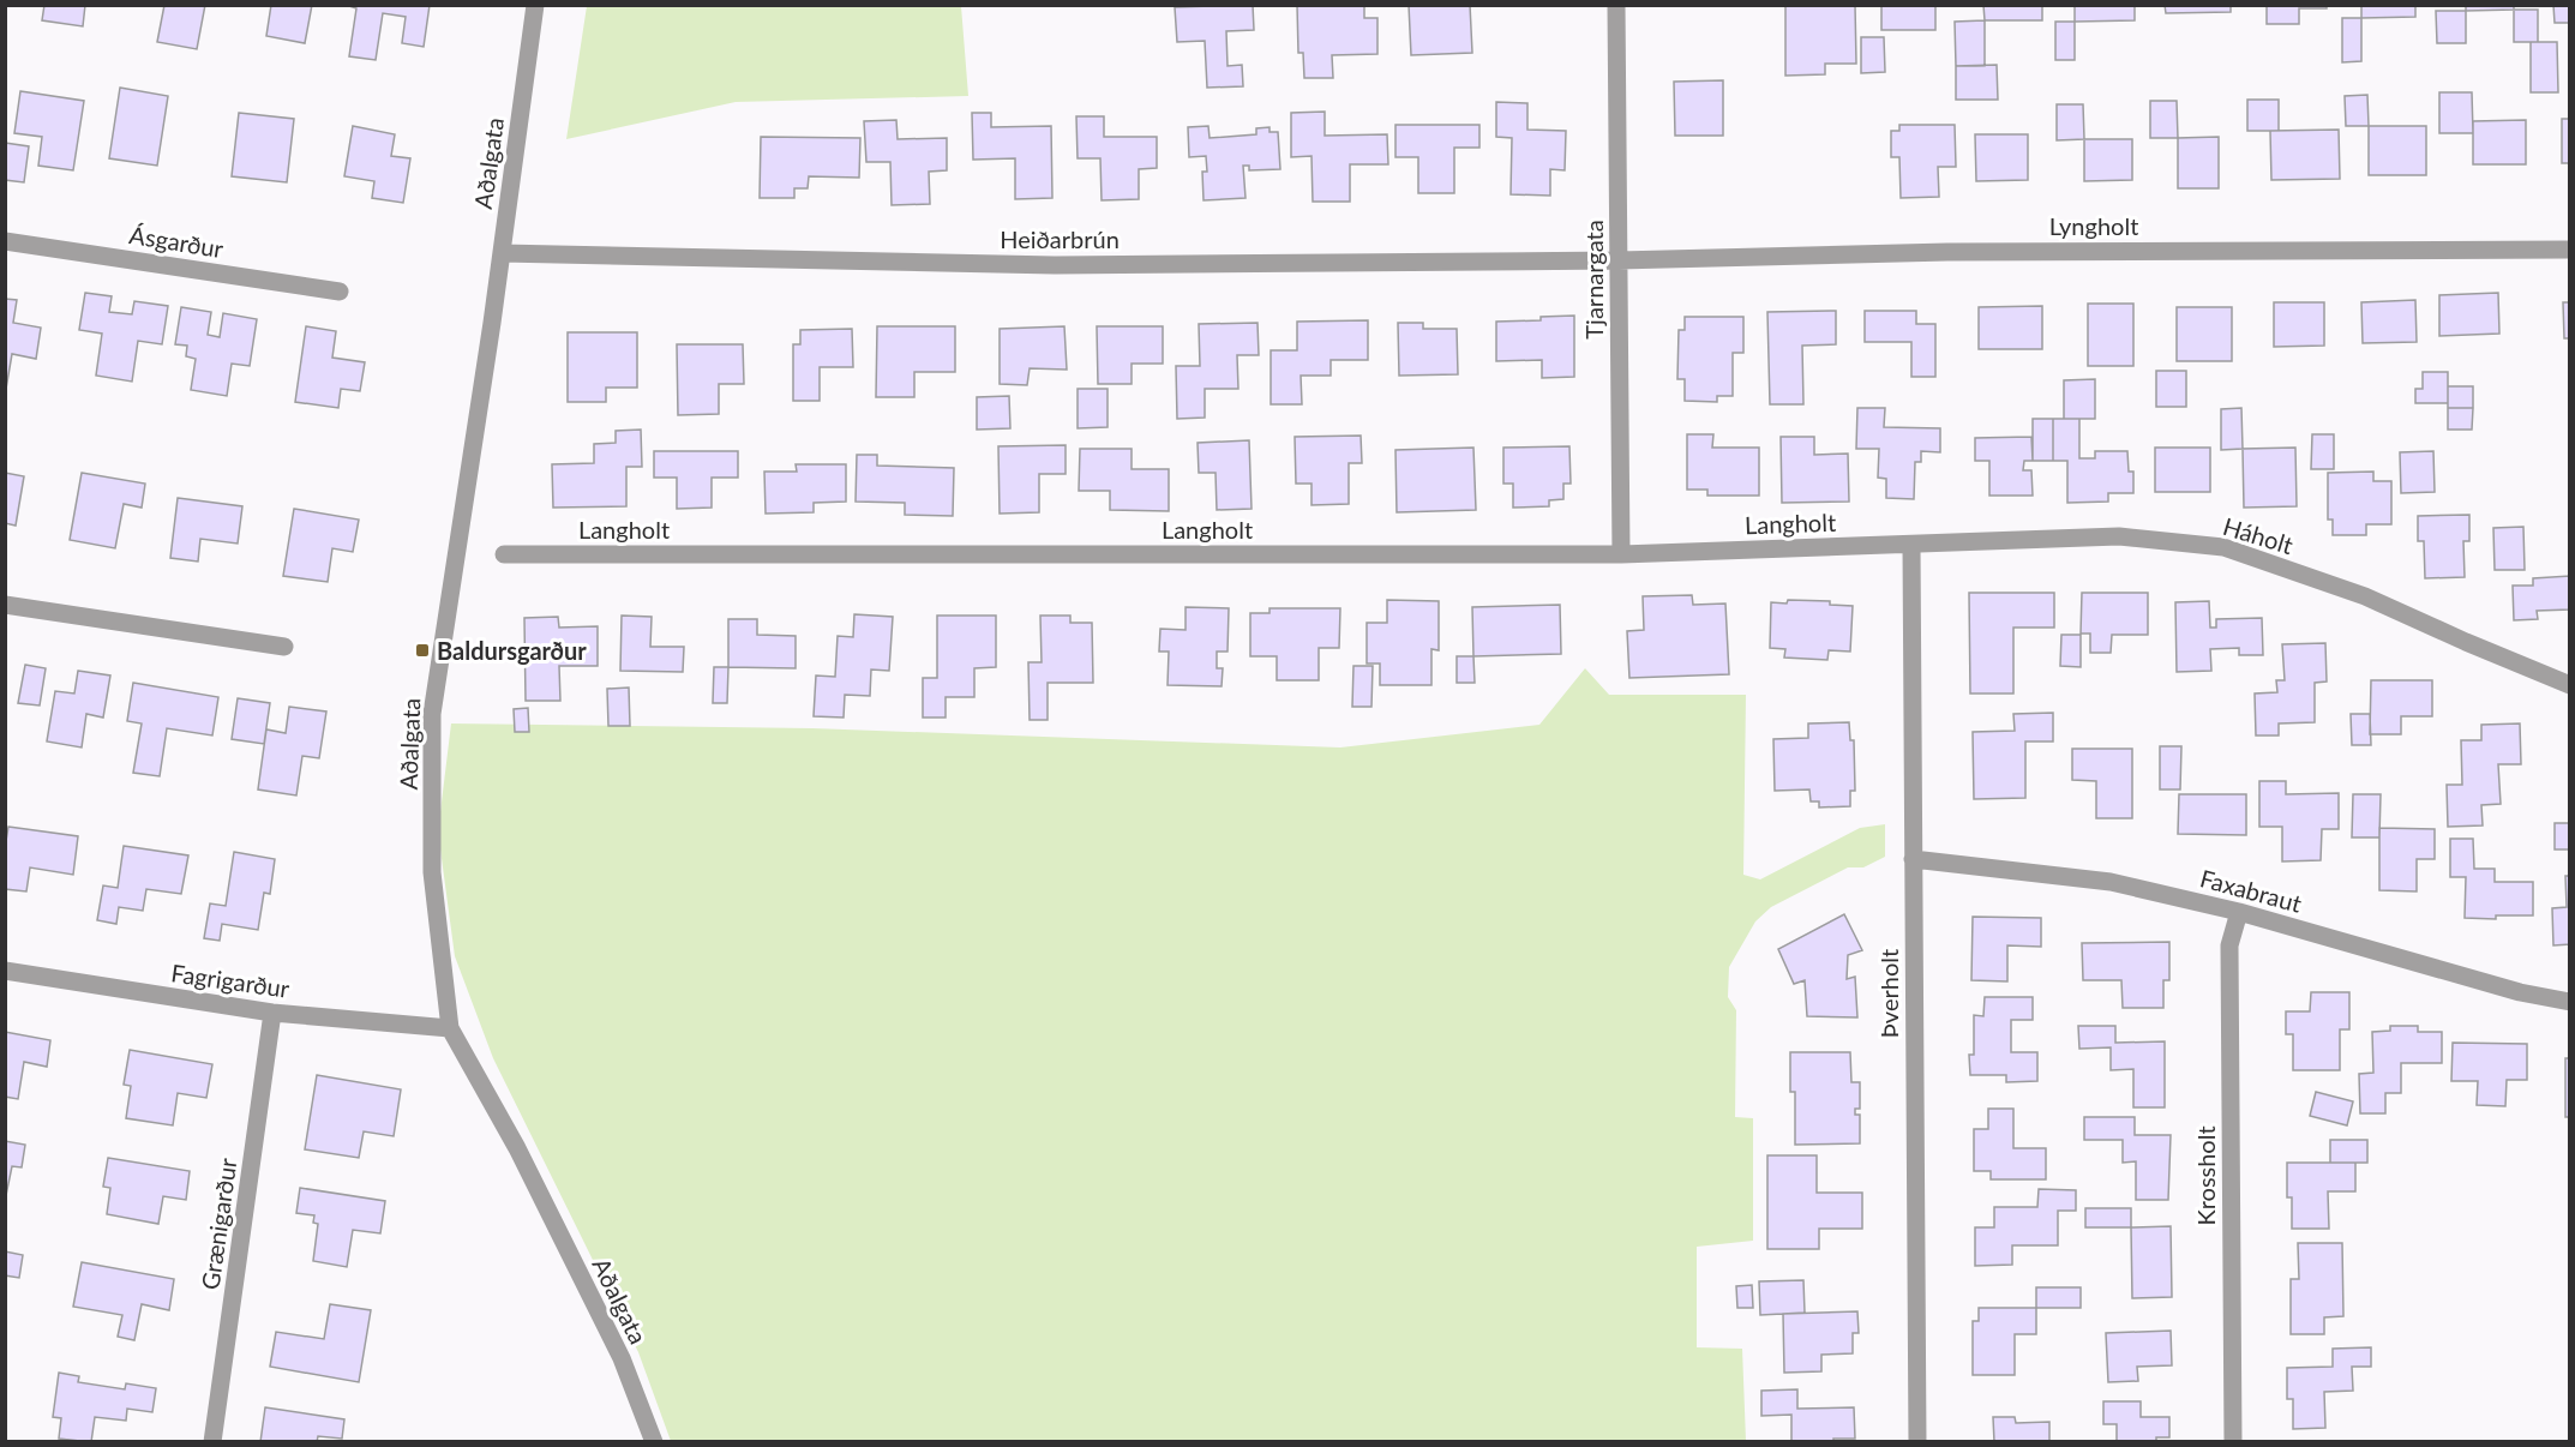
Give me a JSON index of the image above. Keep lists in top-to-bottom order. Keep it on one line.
{"streets":{"street":["Aðalgata","Lyngholt","Heiðarbrún","Ásgarður","Tjarnargata","Langholt","Háholt","Faxabraut","Fagrigarður","Þverholt","Krossholt","Grænigarður"]},"crossings":[["Aðalgata","Heiðarbrún"],["Aðalgata","Fagrigarður"],["Lyngholt","Heiðarbrún"],["Lyngholt","Tjarnargata"],["Heiðarbrún","Tjarnargata"],["Tjarnargata","Langholt"],["Langholt","Háholt"],["Langholt","Þverholt"],["Háholt","Þverholt"],["Faxabraut","Þverholt"],["Faxabraut","Krossholt"],["Fagrigarður","Grænigarður"]],"places":{"transit":["Baldursgarður"]}}
